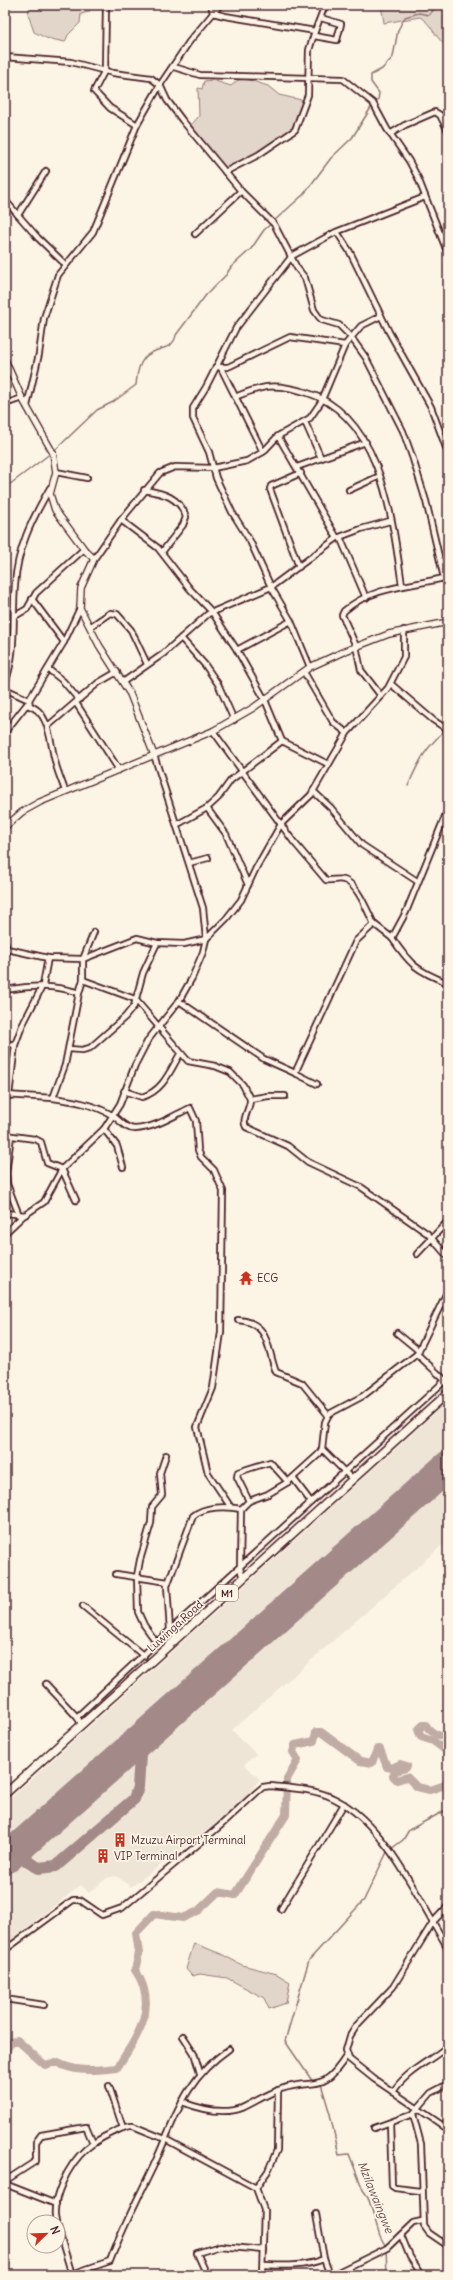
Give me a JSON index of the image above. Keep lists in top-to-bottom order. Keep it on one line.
{"streets":{"highway":["M1","Luwinga Road"]},"water":["Mzilawaingwe"],"places":{"temple":["ECG"],"building":["Mzuzu Airport Terminal","VIP Terminal"]},"north":"top right"}
